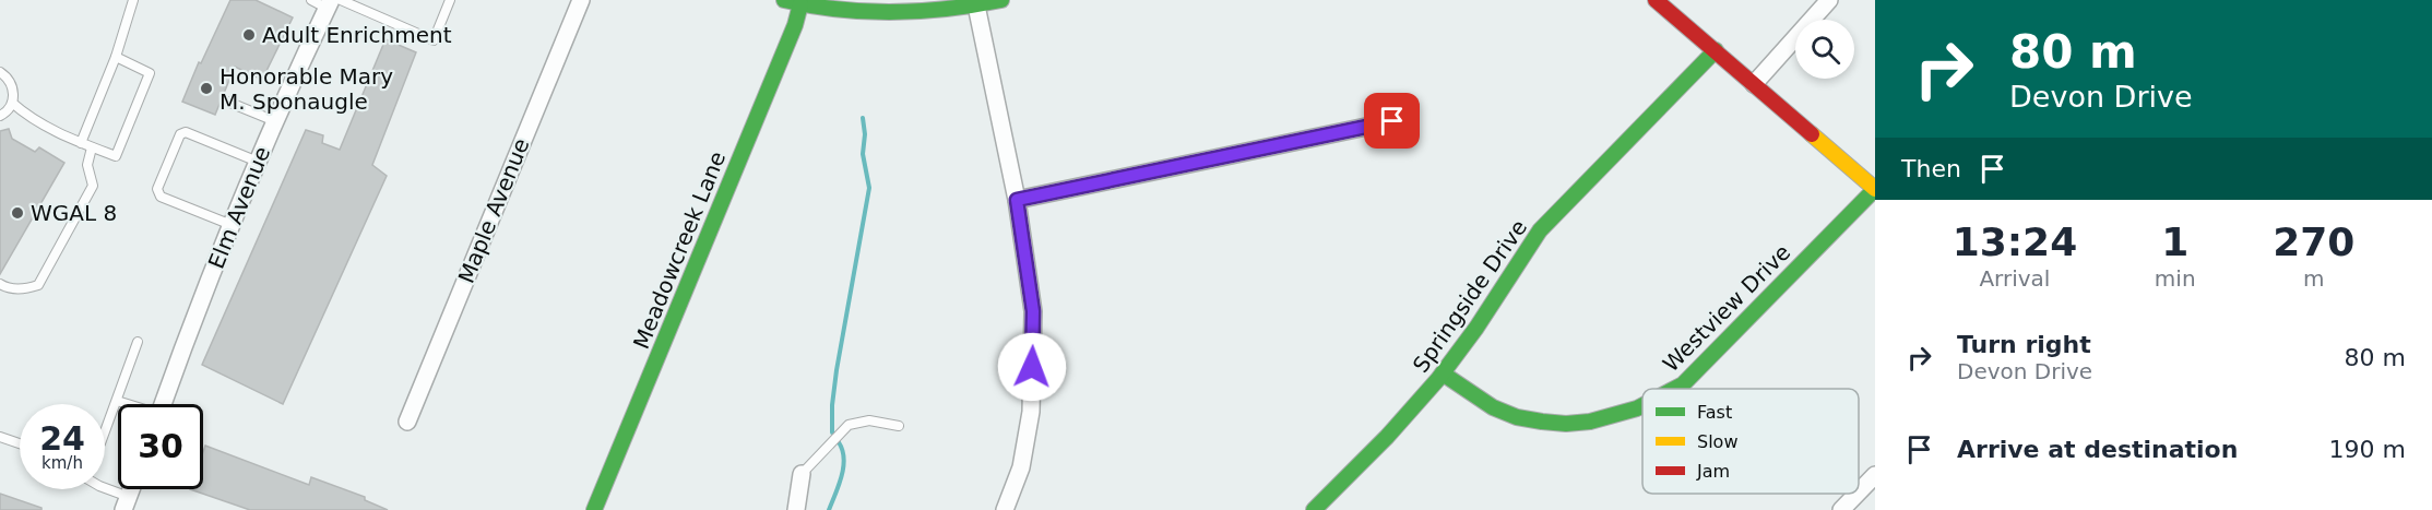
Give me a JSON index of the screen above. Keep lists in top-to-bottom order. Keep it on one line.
{"streets":{"street":["Elm Avenue","Maple Avenue","Meadowcreek Lane","Springside Drive","Westview Drive"]},"crossings":[["Springside Drive","Westview Drive"]],"places":["Adult Enrichment","Honorable Mary M. Sponaugle","WGAL 8"],"legend":["Fast","Slow","Jam"],"page":{"turn":["80 m","Devon Drive"],"then":"Then","eta":["13:24","Arrival","1","min","270","m"],"list":[{"name":"Turn right","note":"Devon Drive","value":"80 m"},{"name":"Arrive at destination","value":"190 m"}],"speed":"24 km/h","limit":"30"}}
